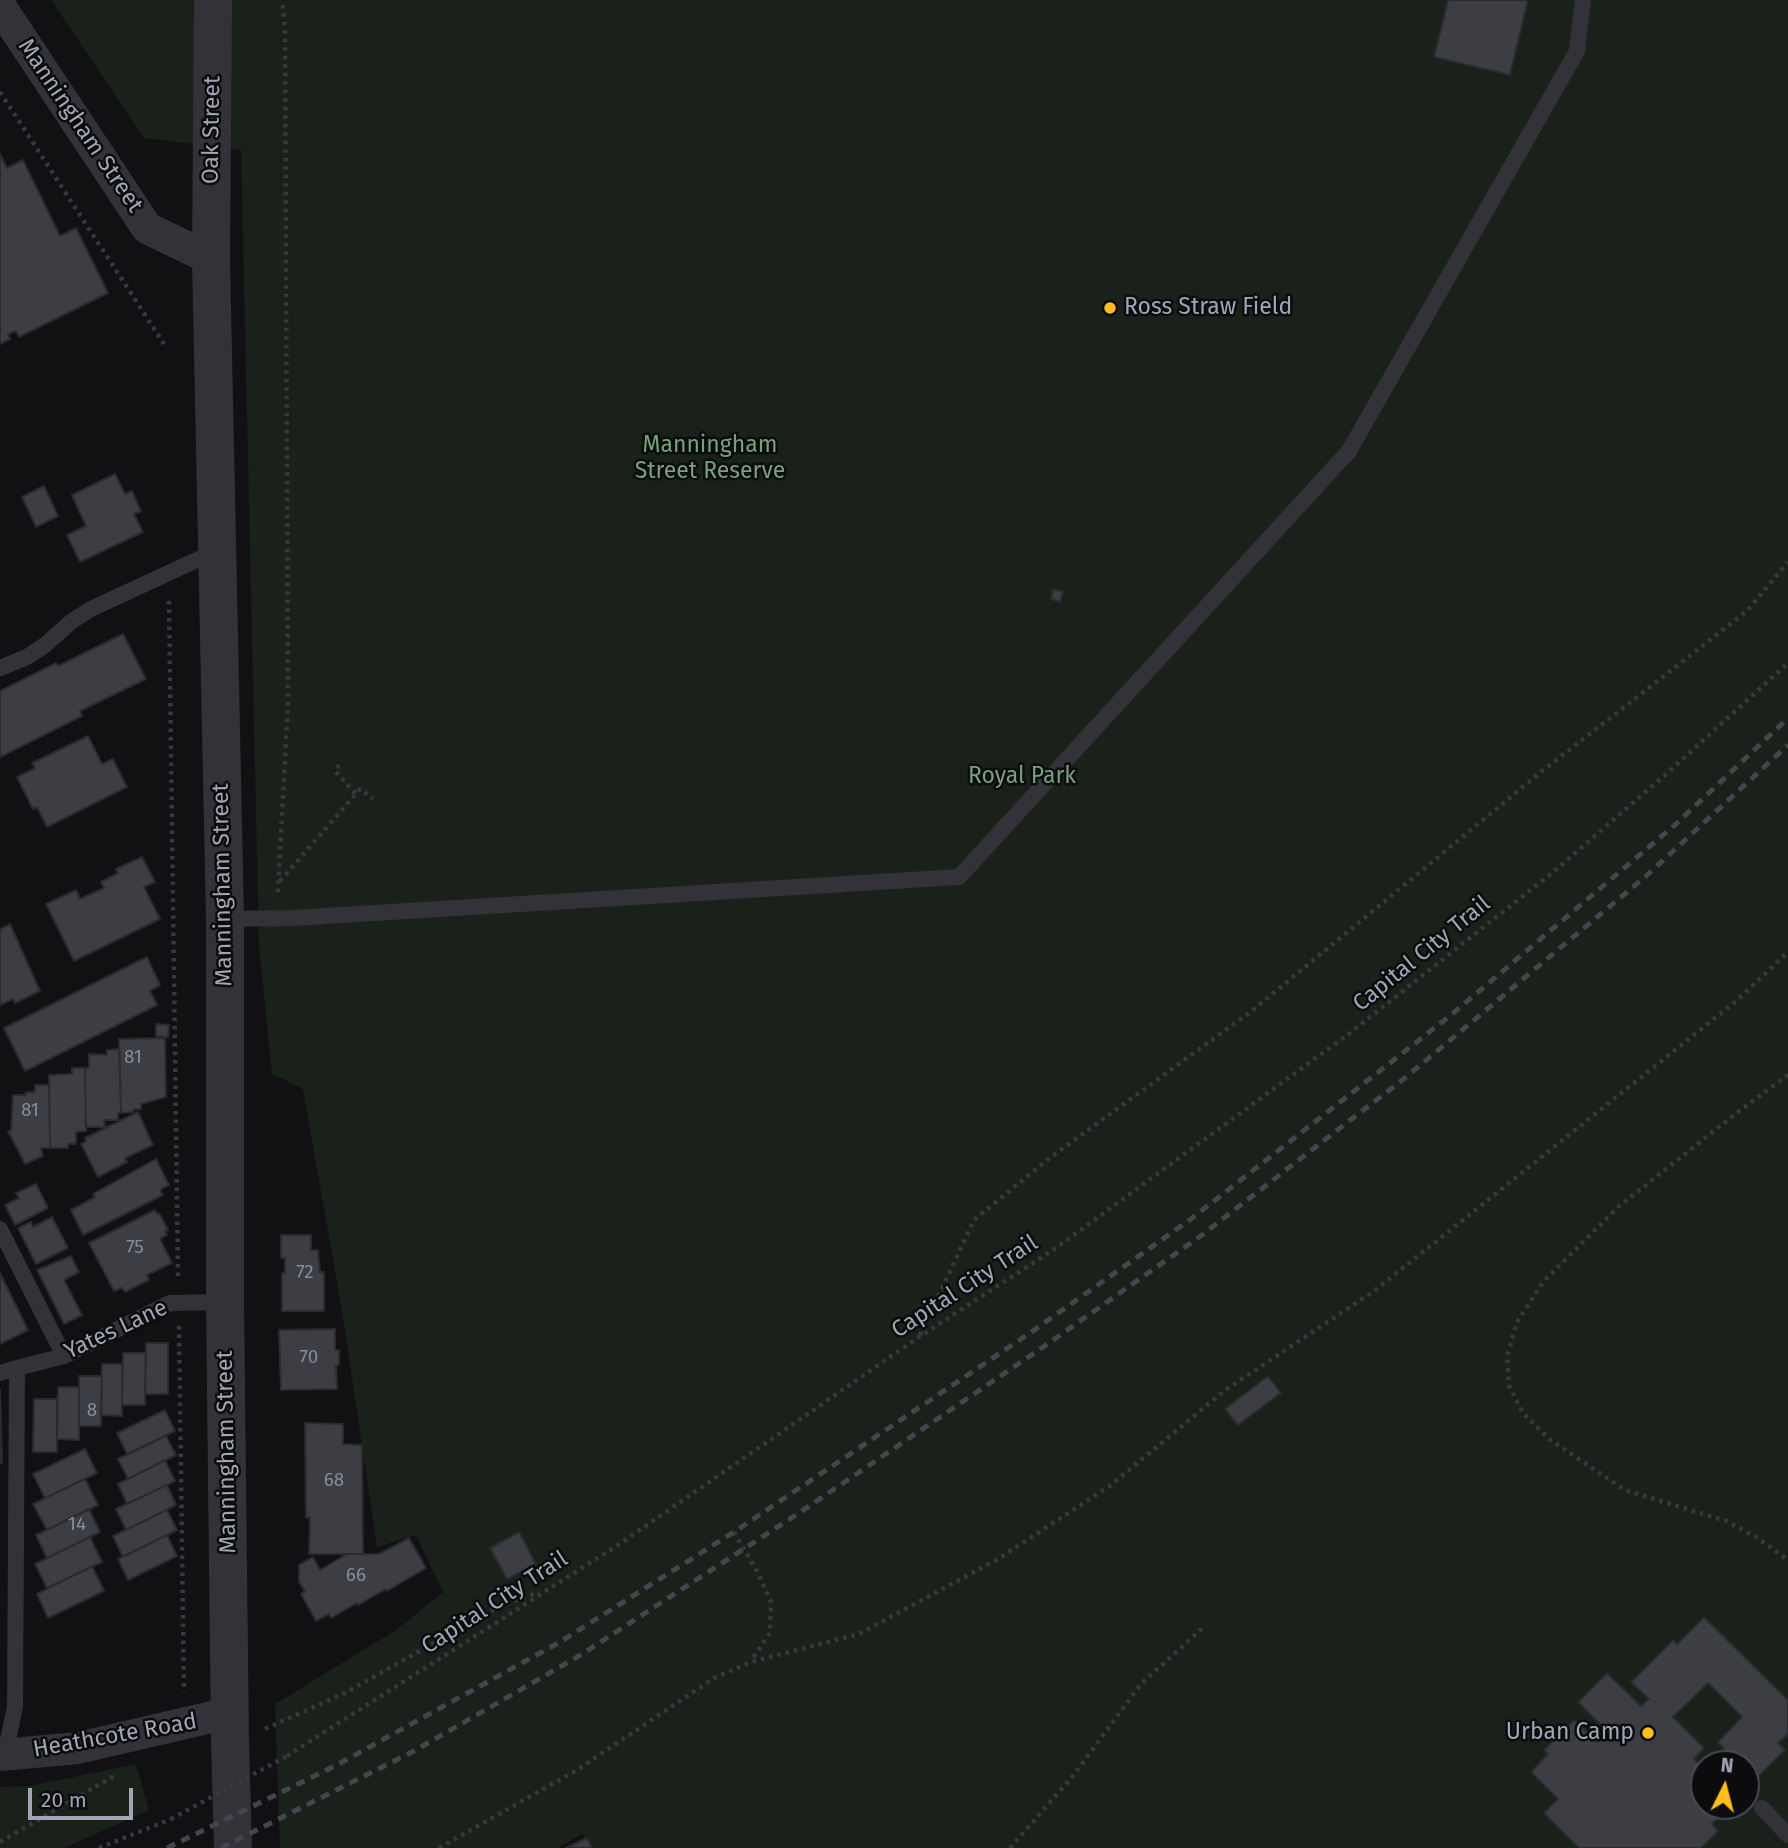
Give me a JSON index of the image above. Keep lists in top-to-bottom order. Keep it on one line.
{"streets":{"street":["Manningham Street","Oak Street","Heathcote Road"],"lane":["Yates Lane"],"path":["Capital City Trail"]},"crossings":[["Manningham Street","Oak Street"],["Manningham Street","Yates Lane"],["Manningham Street","Heathcote Road"]],"parks":["Manningham Street Reserve","Royal Park"],"places":["Ross Straw Field","Urban Camp"],"house_numbers":["81","81","75","72","70","8","68","14","66"],"scale_bar":"20 m","north":"top"}
